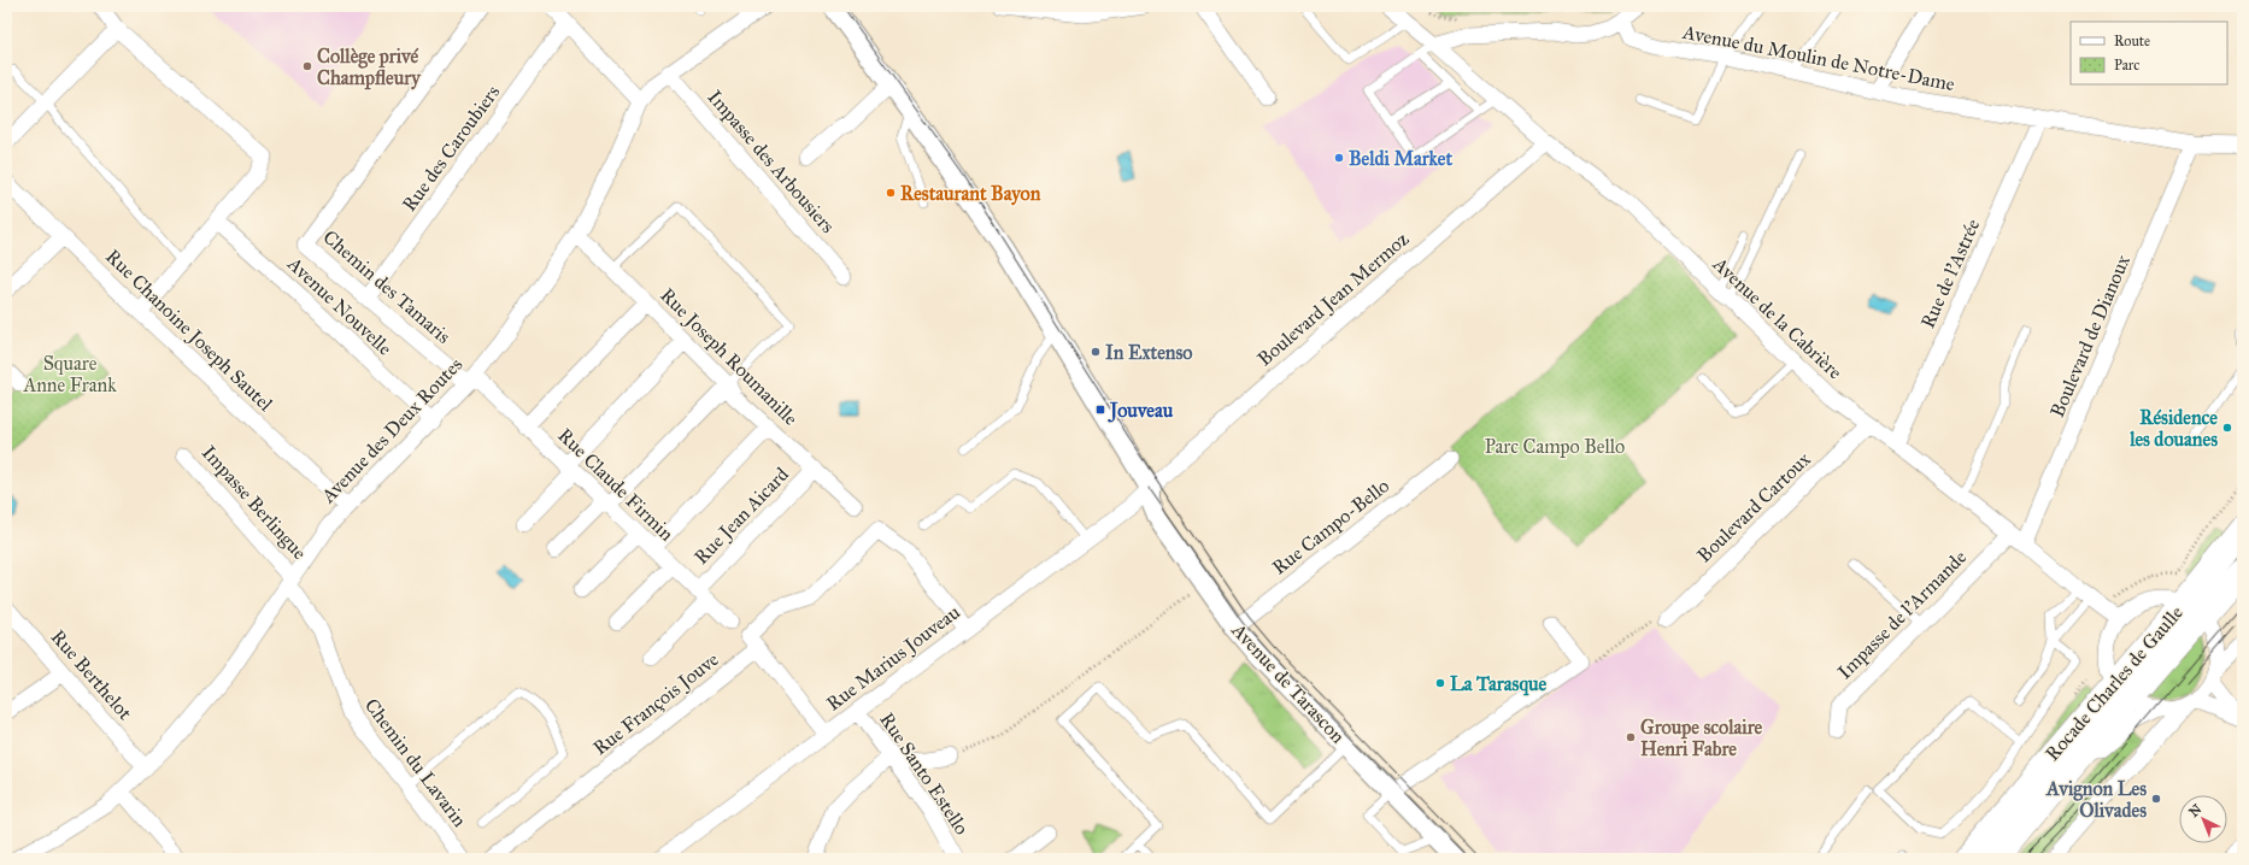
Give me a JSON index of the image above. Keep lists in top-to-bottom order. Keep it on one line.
{"streets":{"main road":["Rocade Charles de Gaulle"],"street":["Avenue du Moulin de Notre-Dame","Rue des Caroubiers","Impasse des Arbousiers","Rue de l'Astrée","Chemin des Tamaris","Boulevard Jean Mermoz","Avenue Nouvelle","Avenue de la Cabrière","Rue Chanoine Joseph Sautel","Boulevard de Dianoux","Rue Joseph Roumanille","Avenue des Deux Routes","Rue Claude Firmin","Impasse Berlingue","Boulevard Cartoux","Rue Jean Aicard","Rue Campo-Bello","Impasse de l'Armande","Rue Marius Jouveau","Rue Berthelot","Avenue de Tarascon","Rue François Jouve","Chemin du Lavarin","Rue Santo Estello"]},"crossings":[["Avenue du Moulin de Notre-Dame","Rue de l'Astrée"],["Avenue du Moulin de Notre-Dame","Boulevard de Dianoux"],["Rue des Caroubiers","Chemin des Tamaris"],["Impasse des Arbousiers","Avenue des Deux Routes"],["Rue de l'Astrée","Avenue de la Cabrière"],["Chemin des Tamaris","Avenue des Deux Routes"],["Chemin des Tamaris","Rue Claude Firmin"],["Boulevard Jean Mermoz","Avenue de la Cabrière"],["Boulevard Jean Mermoz","Rue Marius Jouveau"],["Boulevard Jean Mermoz","Avenue de Tarascon"],["Avenue Nouvelle","Avenue des Deux Routes"],["Avenue de la Cabrière","Boulevard de Dianoux"],["Avenue de la Cabrière","Boulevard Cartoux"],["Avenue de la Cabrière","Impasse de l'Armande"],["Rue Chanoine Joseph Sautel","Avenue des Deux Routes"],["Rue Joseph Roumanille","Avenue des Deux Routes"],["Rue Joseph Roumanille","Rue Jean Aicard"],["Avenue des Deux Routes","Rue Claude Firmin"],["Avenue des Deux Routes","Impasse Berlingue"],["Avenue des Deux Routes","Rue Berthelot"],["Avenue des Deux Routes","Chemin du Lavarin"],["Rue Claude Firmin","Rue Jean Aicard"],["Impasse Berlingue","Chemin du Lavarin"],["Rue Campo-Bello","Avenue de Tarascon"],["Rue Marius Jouveau","Avenue de Tarascon"],["Rue Marius Jouveau","Rue Santo Estello"]],"parks":["Square Anne Frank","Parc Campo Bello"],"places":{"other":["Collège privé Champfleury","Beldi Market","Restaurant Bayon","In Extenso","Résidence les douanes","La Tarasque","Groupe scolaire Henri Fabre","Avignon Les Olivades"],"transit":["Jouveau"]},"legend":["Route","Parc"],"north":"top left"}
